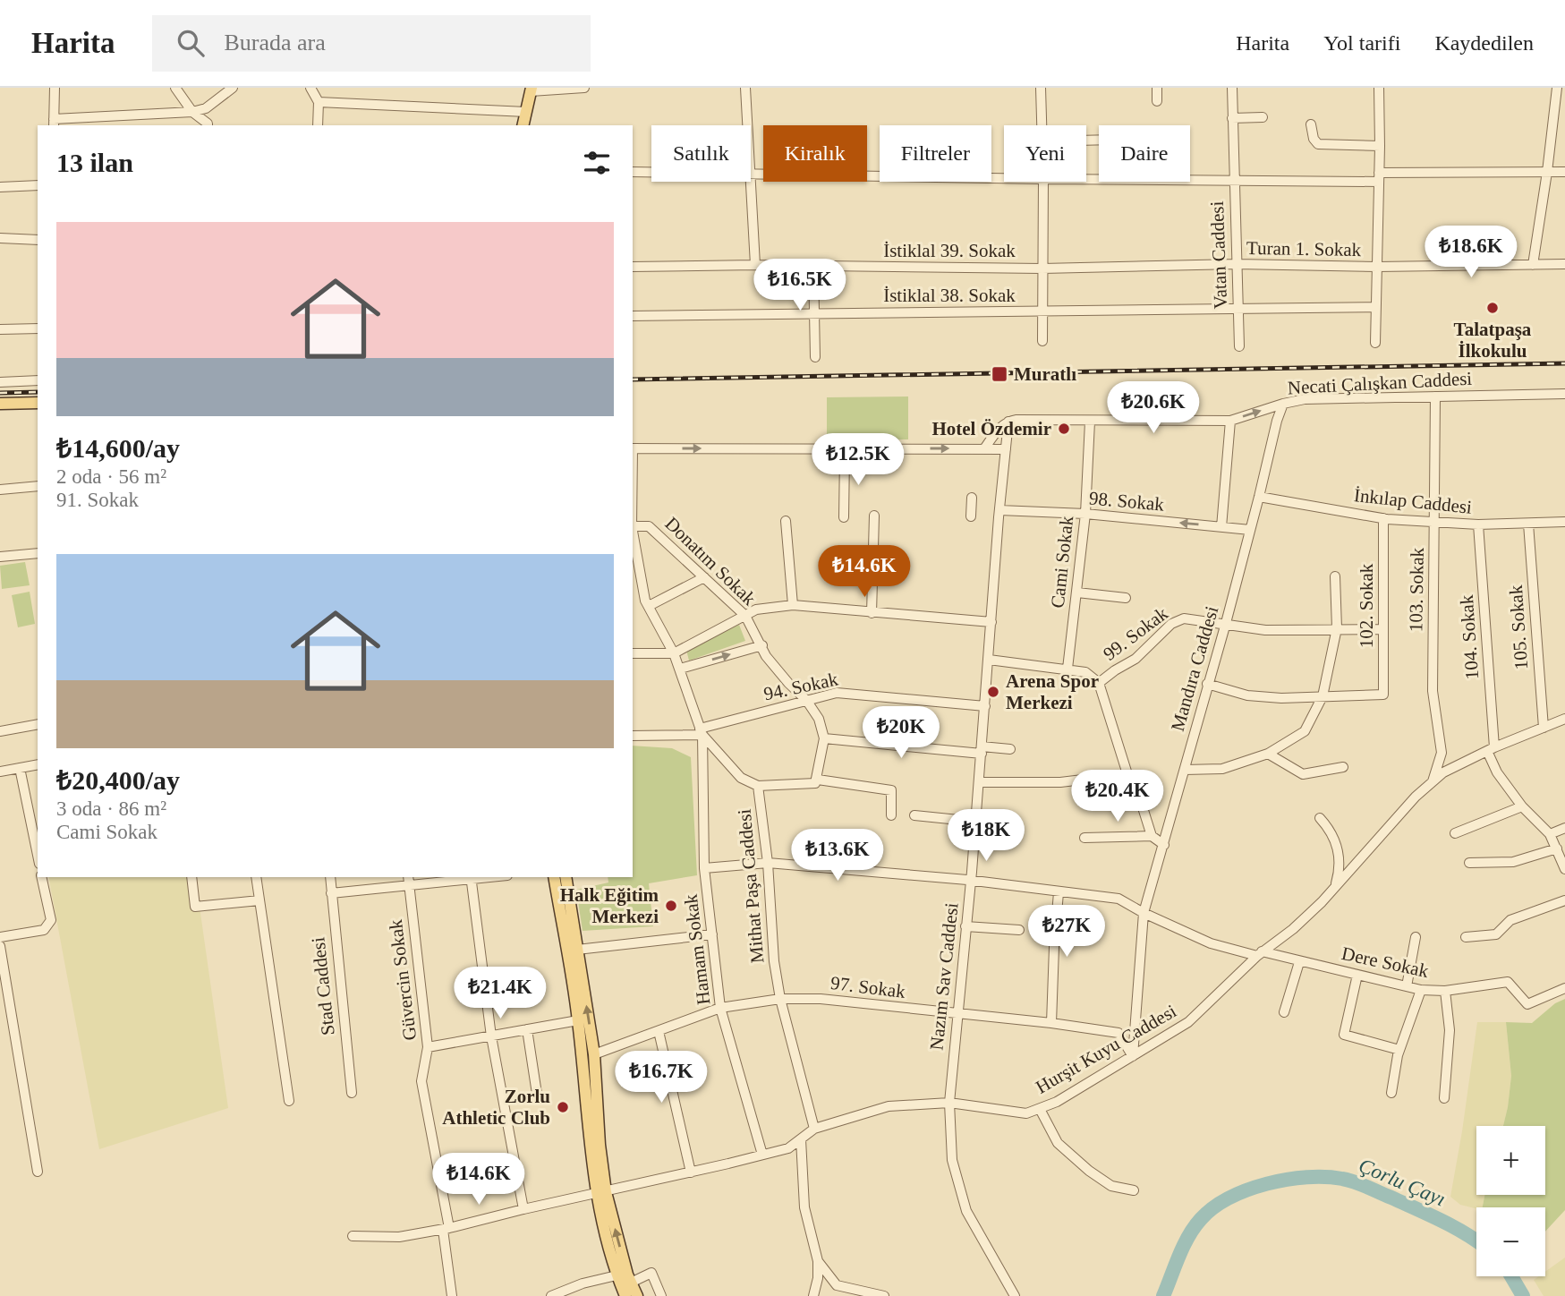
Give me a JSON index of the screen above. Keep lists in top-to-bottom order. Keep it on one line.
{"streets":{"street":["Turan 1. Sokak","İstiklal 39. Sokak","Vatan Caddesi","İstiklal 38. Sokak","Necati Çalışkan Caddesi","98. Sokak","İnkılap Caddesi","Donatım Sokak","Cami Sokak","103. Sokak","102. Sokak","105. Sokak","99. Sokak","104. Sokak","Mandıra Caddesi","94. Sokak","Mithat Paşa Caddesi","Hamam Sokak","Dere Sokak","Nazım Sav Caddesi","Güvercin Sokak","Stad Caddesi","97. Sokak","Hurşit Kuyu Caddesi"]},"crossings":[["Turan 1. Sokak","İstiklal 39. Sokak"],["Turan 1. Sokak","Vatan Caddesi"],["Vatan Caddesi","İstiklal 38. Sokak"],["Necati Çalışkan Caddesi","Cami Sokak"],["Necati Çalışkan Caddesi","103. Sokak"],["Necati Çalışkan Caddesi","Mandıra Caddesi"],["Necati Çalışkan Caddesi","Nazım Sav Caddesi"],["98. Sokak","Cami Sokak"],["98. Sokak","Mandıra Caddesi"],["98. Sokak","Nazım Sav Caddesi"],["İnkılap Caddesi","103. Sokak"],["İnkılap Caddesi","102. Sokak"],["İnkılap Caddesi","105. Sokak"],["İnkılap Caddesi","104. Sokak"],["İnkılap Caddesi","Mandıra Caddesi"],["Donatım Sokak","94. Sokak"],["Cami Sokak","99. Sokak"],["103. Sokak","Hurşit Kuyu Caddesi"],["102. Sokak","99. Sokak"],["105. Sokak","Hurşit Kuyu Caddesi"],["99. Sokak","Mandıra Caddesi"],["99. Sokak","Nazım Sav Caddesi"],["104. Sokak","Hurşit Kuyu Caddesi"],["Mandıra Caddesi","Dere Sokak"],["Mandıra Caddesi","97. Sokak"],["Mandıra Caddesi","Hurşit Kuyu Caddesi"],["94. Sokak","Mithat Paşa Caddesi"],["94. Sokak","Hamam Sokak"],["94. Sokak","Nazım Sav Caddesi"],["Mithat Paşa Caddesi","Hamam Sokak"],["Mithat Paşa Caddesi","Dere Sokak"],["Mithat Paşa Caddesi","97. Sokak"],["Mithat Paşa Caddesi","Hurşit Kuyu Caddesi"],["Hamam Sokak","Dere Sokak"],["Hamam Sokak","97. Sokak"],["Hamam Sokak","Hurşit Kuyu Caddesi"],["Dere Sokak","Nazım Sav Caddesi"],["Dere Sokak","Hurşit Kuyu Caddesi"],["Nazım Sav Caddesi","97. Sokak"],["Nazım Sav Caddesi","Hurşit Kuyu Caddesi"],["Güvercin Sokak","Hurşit Kuyu Caddesi"],["97. Sokak","Hurşit Kuyu Caddesi"]],"one_way":["98. Sokak"],"water":["Çorlu Çayı"],"places":{"other":["Talatpaşa İlkokulu","Hotel Özdemir","Arena Spor Merkezi","Halk Eğitim Merkezi","Zorlu Athletic Club"],"transit":["Muratlı"]},"page":{"header":"Harita","search":"Burada ara","nav":["Harita","Yol tarifi","Kaydedilen"],"chip":["Satılık","Kiralık","Filtreler","Yeni","Daire"],"heading":"13 ilan","list":[{"name":"₺14,600/ay","note":"2 oda · 56 m² · 91. Sokak"},{"name":"₺20,400/ay","note":"3 oda · 86 m² · Cami Sokak"}],"price":["₺18.6K","₺16.5K","₺20.6K","₺12.5K","₺14.6K","₺20K","₺20.4K","₺18K","₺13.6K","₺27K","₺21.4K","₺16.7K","₺14.6K"],"map_buttons":["+","−"]}}
